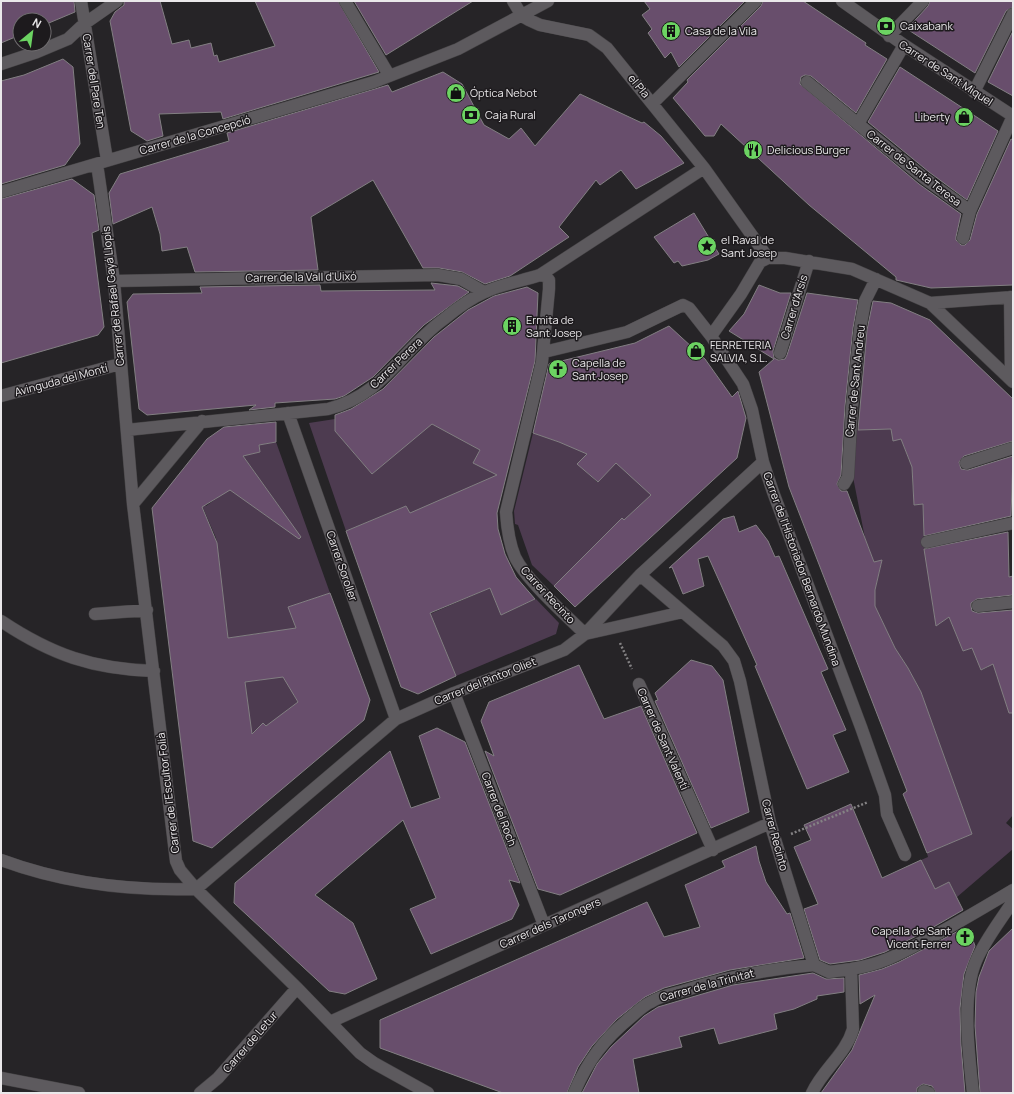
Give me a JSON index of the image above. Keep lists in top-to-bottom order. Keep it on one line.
{"streets":{"street":["Carrer de Sant Miquel","Carrer del Pare Ten","el Pla","Carrer de la Concepció","Carrer de Santa Teresa","Carrer de la Vall d'Uixó","Carrer de Rafael Gayá Llopis","Carrer d'Arsís","Carrer Perera","Avinguda del Montí","Carrer de Sant Andreu","Carrer Soroller","Carrer de l'Historiador Bernardo Mundina","Carrer Recinto","Carrer del Pintor Oliet","Carrer de Sant Valentí","Carrer de l'Escultor Folià","Carrer del Roch","Carrer dels Tarongers","Carrer de la Trinitat","Carrer de Letur"]},"crossings":[["Carrer de Sant Miquel","Carrer de Santa Teresa"],["Carrer del Pare Ten","Carrer de la Concepció"],["Carrer del Pare Ten","Carrer de Rafael Gayá Llopis"],["Carrer de la Concepció","Carrer de Rafael Gayá Llopis"],["Carrer de la Vall d'Uixó","Carrer de Rafael Gayá Llopis"],["Carrer de la Vall d'Uixó","Carrer Perera"],["Carrer de Rafael Gayá Llopis","Carrer Perera"],["Carrer de Rafael Gayá Llopis","Avinguda del Montí"],["Carrer de Rafael Gayá Llopis","Carrer de l'Escultor Folià"],["Carrer Perera","Carrer Soroller"],["Carrer Perera","Carrer de l'Escultor Folià"],["Carrer Soroller","Carrer del Pintor Oliet"],["Carrer de l'Historiador Bernardo Mundina","Carrer del Pintor Oliet"],["Carrer Recinto","Carrer del Pintor Oliet"],["Carrer Recinto","Carrer dels Tarongers"],["Carrer Recinto","Carrer de la Trinitat"],["Carrer del Pintor Oliet","Carrer de l'Escultor Folià"],["Carrer del Pintor Oliet","Carrer del Roch"],["Carrer de Sant Valentí","Carrer dels Tarongers"],["Carrer de l'Escultor Folià","Carrer dels Tarongers"],["Carrer de l'Escultor Folià","Carrer de Letur"],["Carrer del Roch","Carrer dels Tarongers"]],"places":{"bank":["Caixabank","Caja Rural"],"building":["Casa de la Vila","Ermita de Sant Josep"],"shop":["Óptica Nebot","Liberty","FERRETERIA SALVIA, S.L."],"restaurant":["Delicious Burger"],"place":["el Raval de Sant Josep"],"church":["Capella de Sant Josep","Capella de Sant Vicent Ferrer"]},"north":"top right"}
